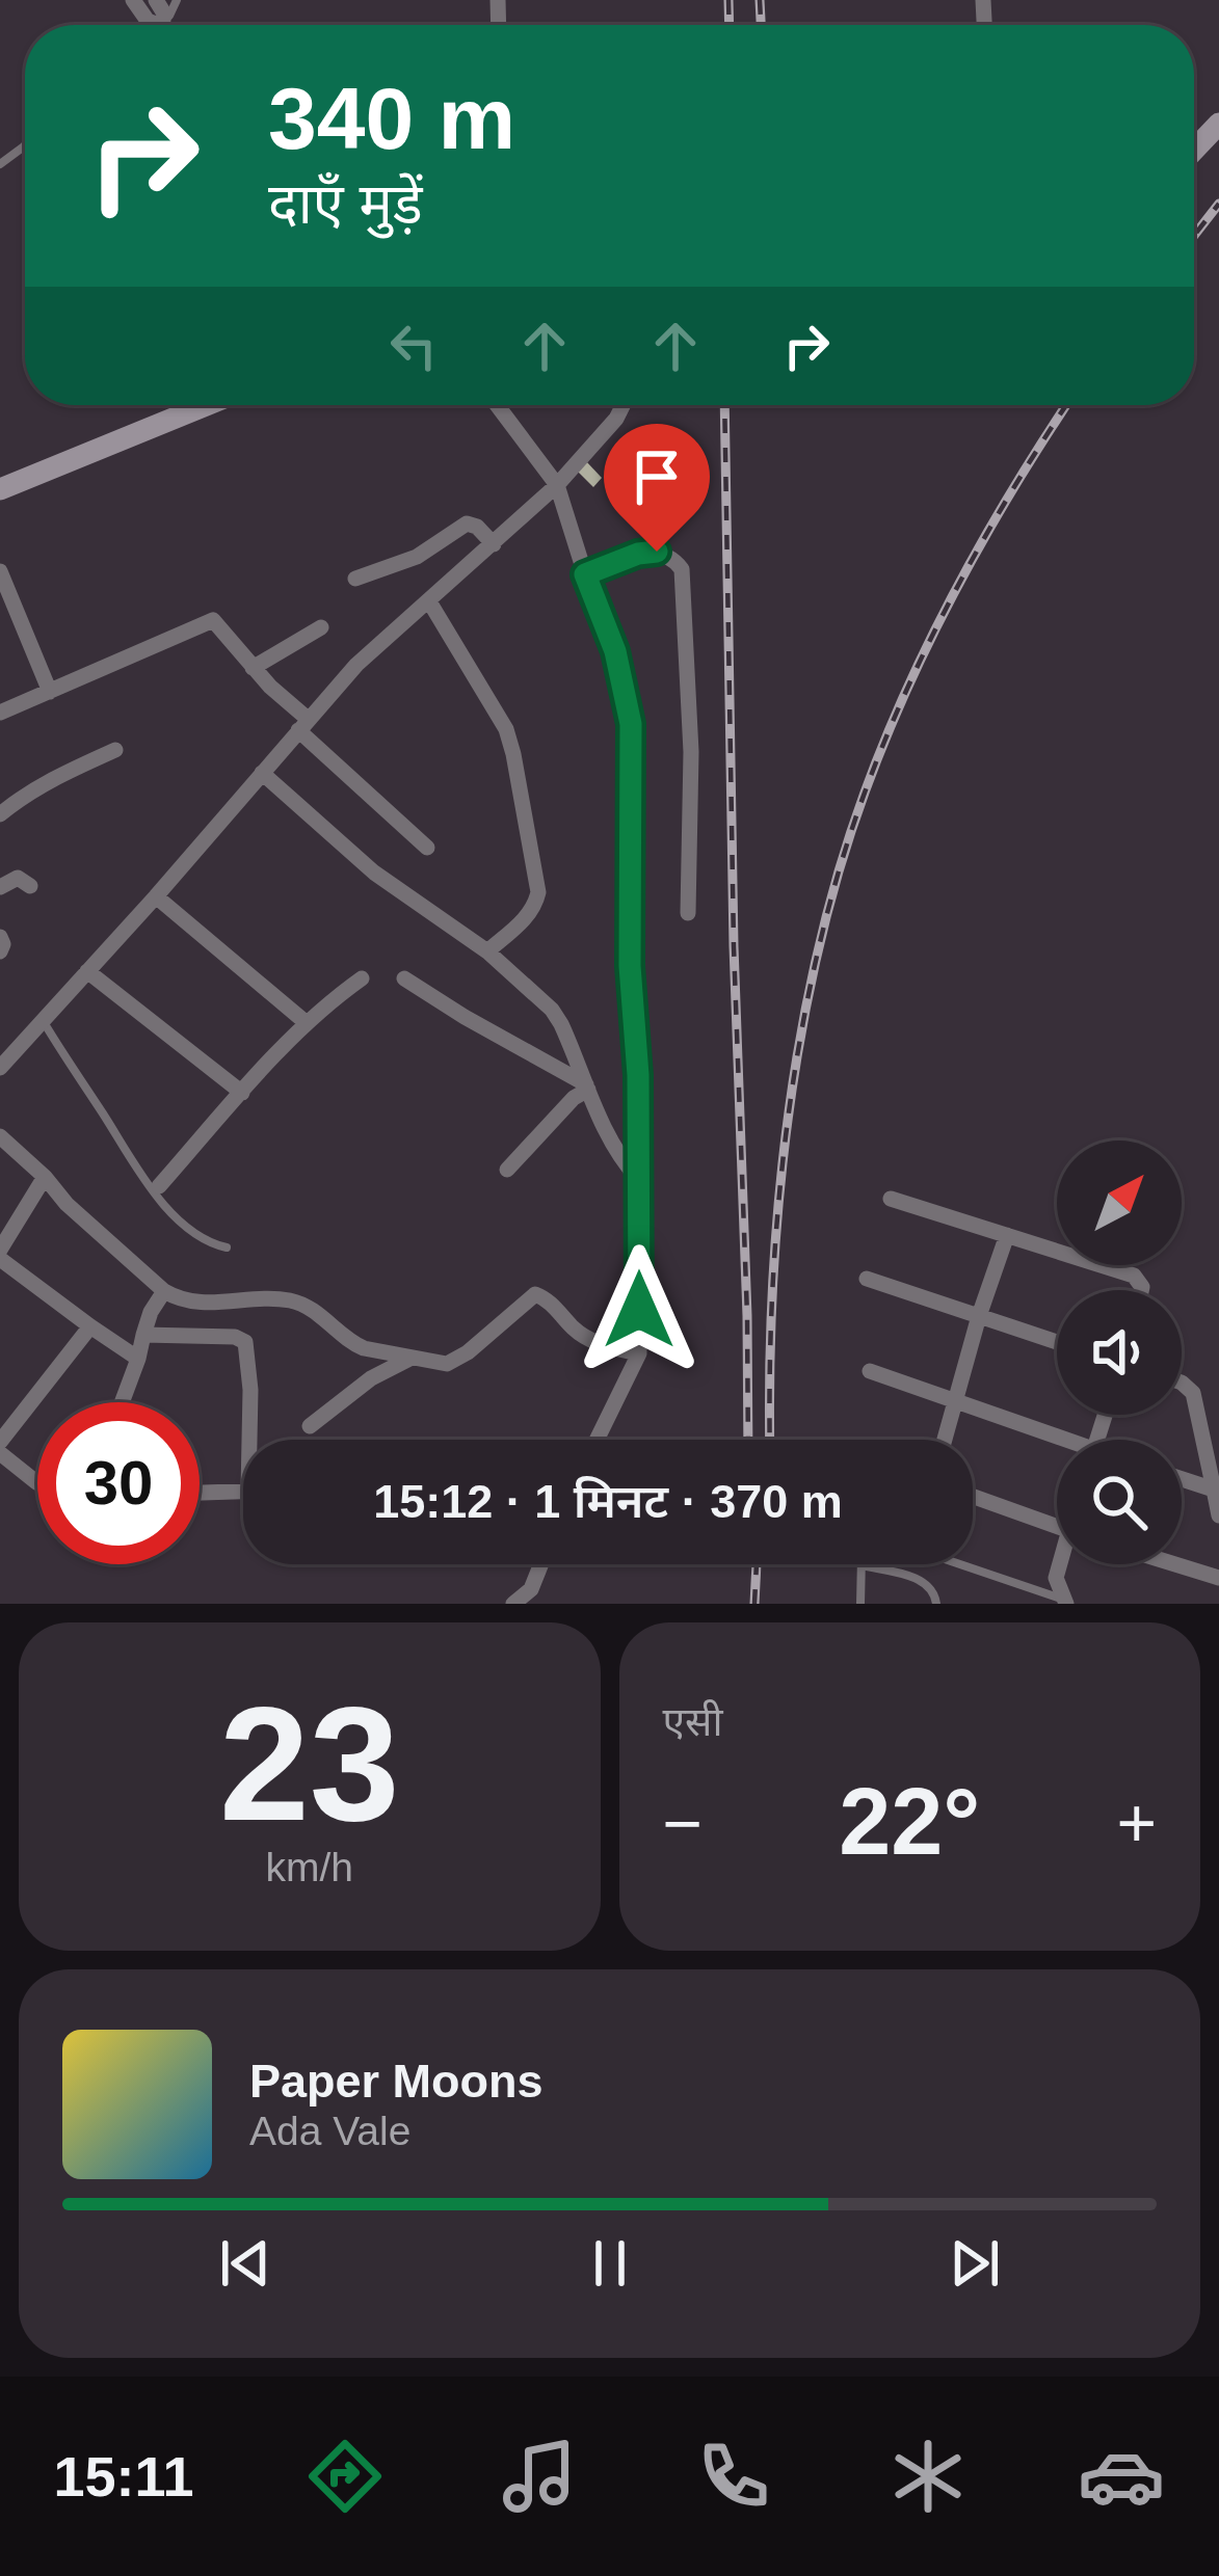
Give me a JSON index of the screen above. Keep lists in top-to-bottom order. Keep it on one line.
{"north":"top right","page":{"turn":["340 m","दाएँ मुड़ें"],"limit":"30","trip":"15:12 · 1 मिनट · 370 m","tile":[["23","km/h"],"एसी"],"heat":["−","22°","+"],"song":["Paper Moons","Ada Vale"],"tabs":"15:11"}}
